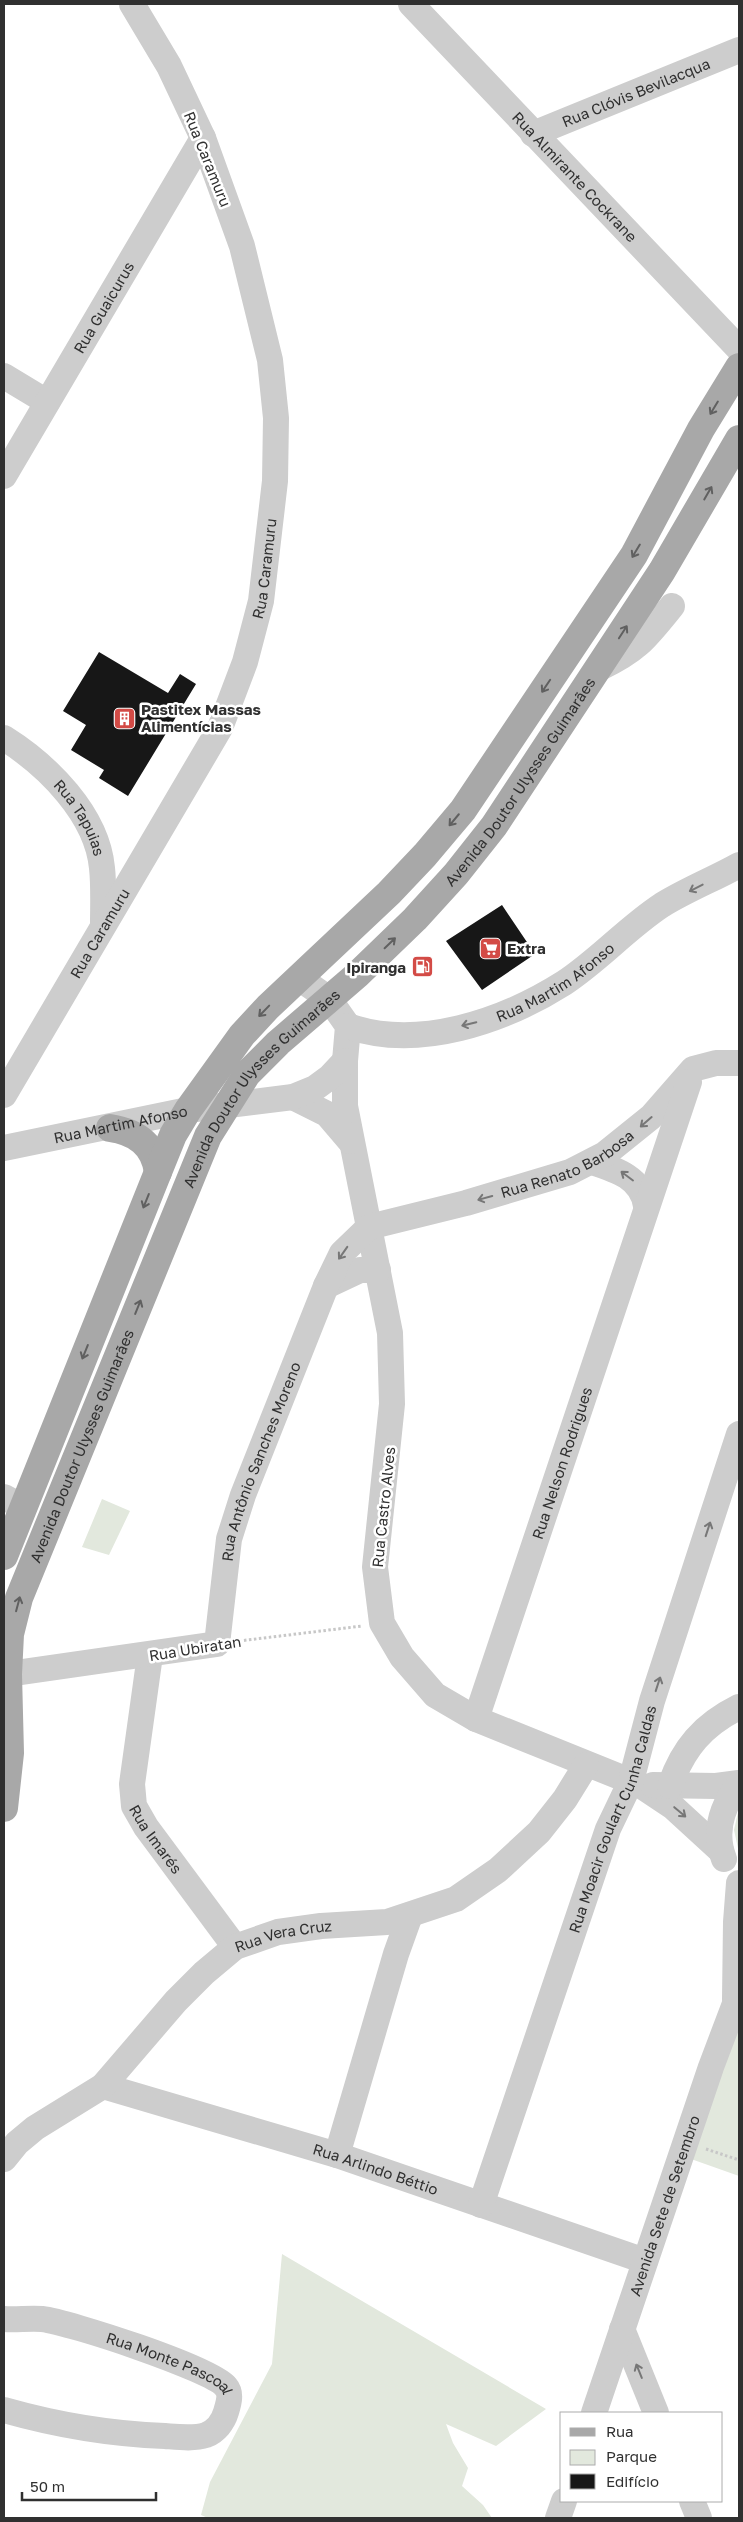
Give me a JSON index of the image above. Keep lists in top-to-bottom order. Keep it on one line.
{"streets":{"main road":["Avenida Doutor Ulysses Guimarães"],"street":["Rua Clóvis Bevilacqua","Rua Caramuru","Rua Almirante Cockrane","Rua Guaicurus","Rua Tapuias","Rua Martim Afonso","Rua Renato Barbosa","Rua Antônio Sanches Moreno","Rua Nelson Rodrigues","Rua Castro Alves","Rua Ubiratan","Rua Moacir Goulart Cunha Caldas","Rua Imarés","Rua Vera Cruz","Rua Arlindo Béttio","Avenida Sete de Setembro","Rua Monte Pascoal"]},"crossings":[["Rua Clóvis Bevilacqua","Rua Almirante Cockrane"],["Rua Caramuru","Rua Guaicurus"],["Rua Caramuru","Rua Tapuias"],["Avenida Doutor Ulysses Guimarães","Rua Martim Afonso"],["Avenida Doutor Ulysses Guimarães","Rua Ubiratan"],["Rua Martim Afonso","Rua Castro Alves"],["Rua Renato Barbosa","Rua Antônio Sanches Moreno"],["Rua Renato Barbosa","Rua Nelson Rodrigues"],["Rua Renato Barbosa","Rua Castro Alves"],["Rua Antônio Sanches Moreno","Rua Castro Alves"],["Rua Antônio Sanches Moreno","Rua Ubiratan"],["Rua Nelson Rodrigues","Rua Castro Alves"],["Rua Castro Alves","Rua Ubiratan"],["Rua Castro Alves","Rua Moacir Goulart Cunha Caldas"],["Rua Castro Alves","Rua Vera Cruz"],["Rua Ubiratan","Rua Imarés"],["Rua Moacir Goulart Cunha Caldas","Rua Arlindo Béttio"],["Rua Imarés","Rua Vera Cruz"],["Rua Vera Cruz","Rua Arlindo Béttio"],["Rua Arlindo Béttio","Avenida Sete de Setembro"]],"one_way":["Rua Martim Afonso","Rua Renato Barbosa","Rua Moacir Goulart Cunha Caldas"],"places":{"building":["Pastitex Massas Alimentícias"],"supermarket":["Extra"],"fuel station":["Ipiranga"]},"legend":["Rua","Parque","Edifício"],"scale_bar":"50 m"}
